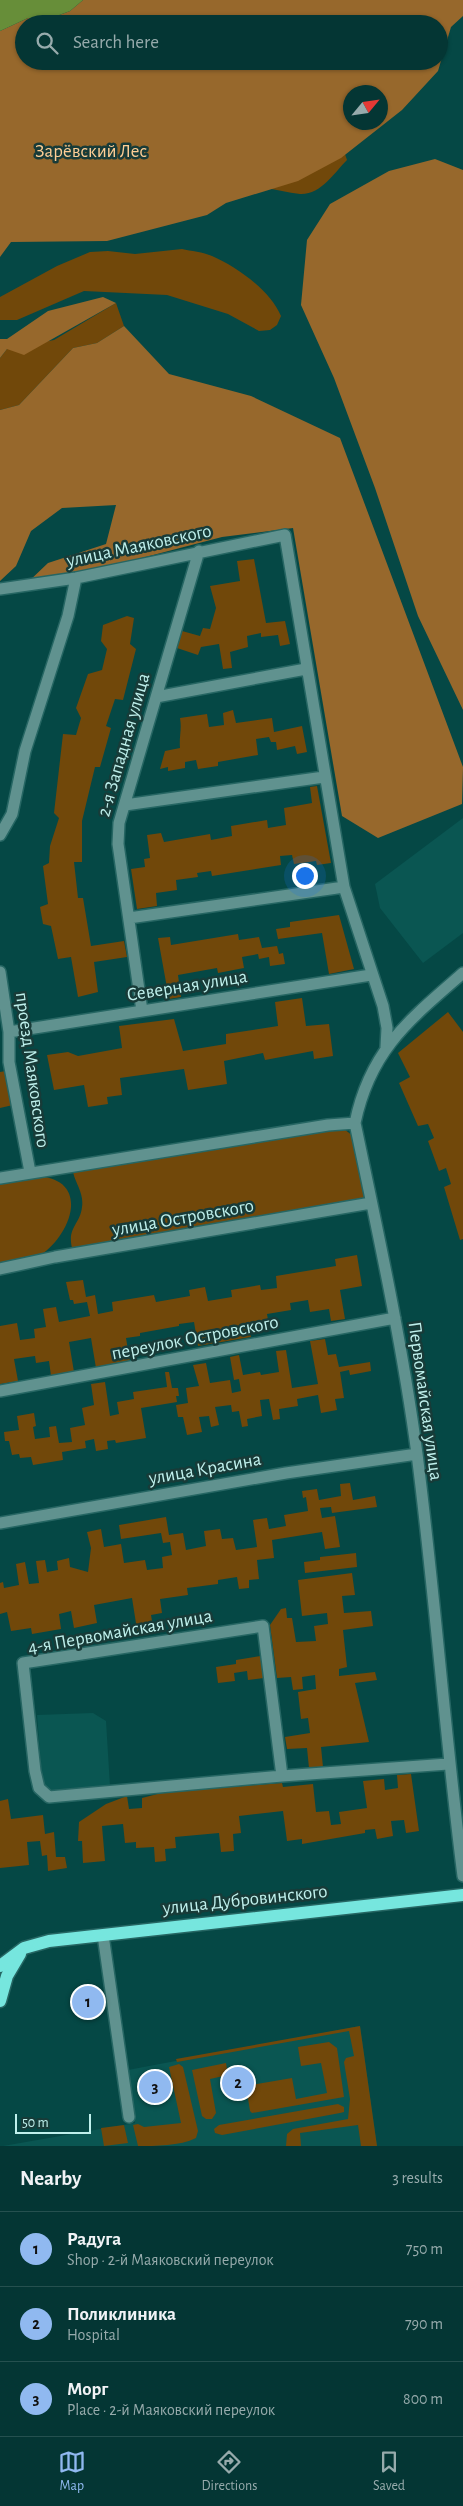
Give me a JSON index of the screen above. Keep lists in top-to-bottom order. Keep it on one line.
{"streets":{"main road":["улица Дубровинского"],"street":["улица Маяковского","2-я Западная улица","Северная улица","проезд Маяковского","улица Островского","переулок Островского","Первомайская улица","улица Красина","4-я Первомайская улица"]},"crossings":[["улица Маяковского","2-я Западная улица"],["2-я Западная улица","Северная улица"],["Северная улица","проезд Маяковского"],["улица Островского","Первомайская улица"],["переулок Островского","Первомайская улица"],["Первомайская улица","улица Красина"],["Первомайская улица","4-я Первомайская улица"]],"parks":["Зарёвский Лес"],"scale_bar":"50 m","north":"top right","page":{"search":"Search here","pins":["1","2","3"],"scale":"50 m","heading":["Nearby","3 results"],"list":[{"mark":"1","name":"Радуга","note":"Shop · 2-й Маяковский переулок","value":"750 m"},{"mark":"2","name":"Поликлиника","note":"Hospital","value":"790 m"},{"mark":"3","name":"Морг","note":"Place · 2-й Маяковский переулок","value":"800 m"}],"nav":["Map","Directions","Saved"]}}
